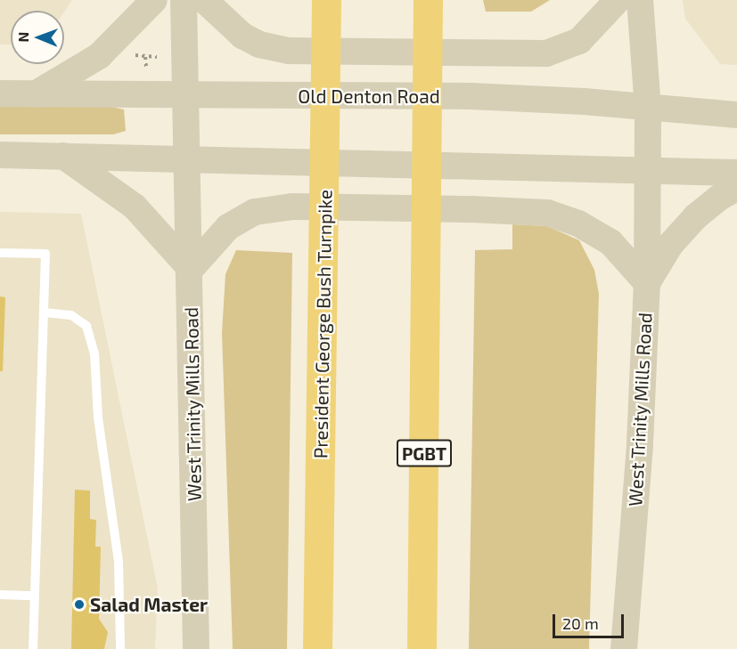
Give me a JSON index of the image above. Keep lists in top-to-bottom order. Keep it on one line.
{"streets":{"highway":["President George Bush Turnpike","PGBT"],"main road":["Old Denton Road","West Trinity Mills Road"]},"crossings":[["Old Denton Road","West Trinity Mills Road"]],"places":["Salad Master"],"scale_bar":"20 m","north":"left"}
